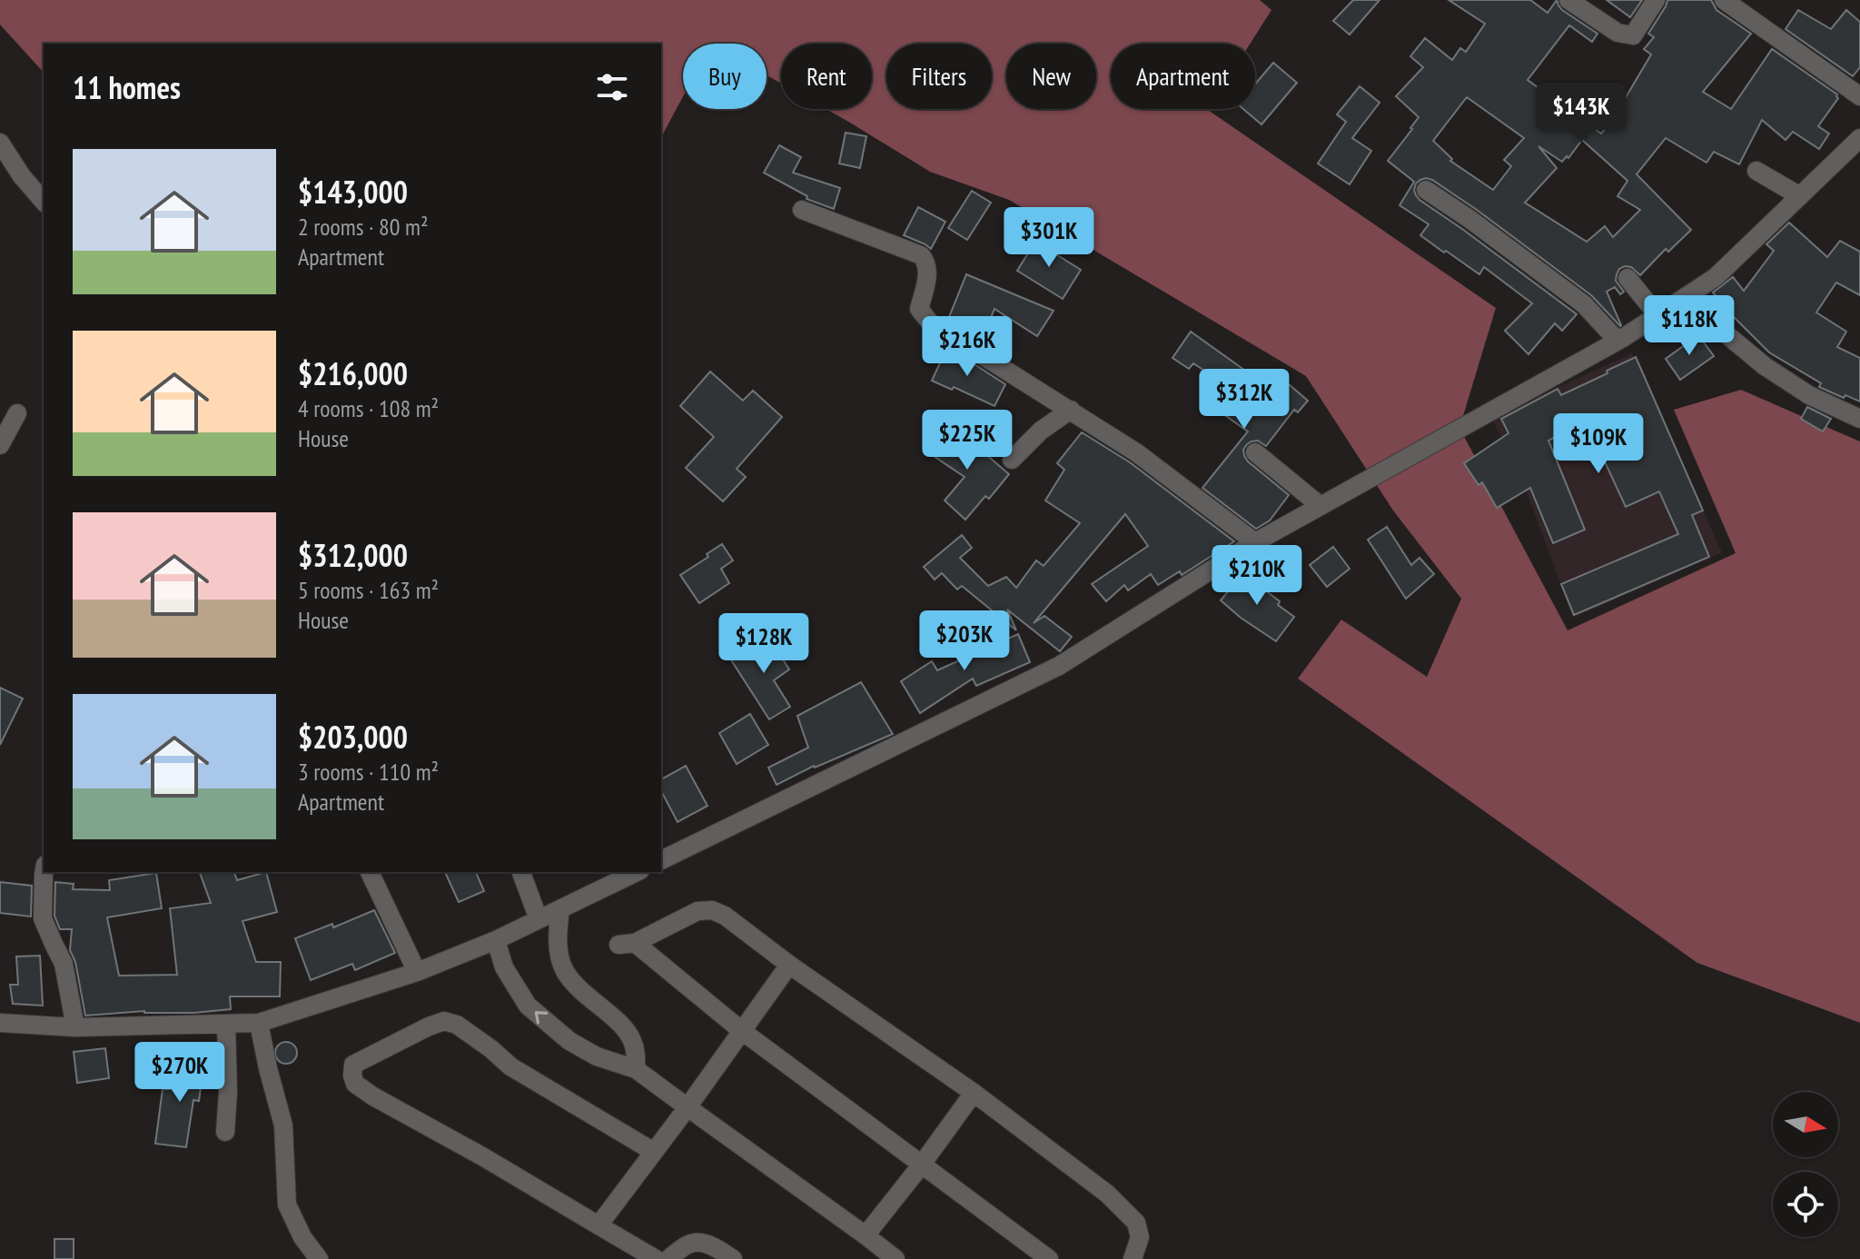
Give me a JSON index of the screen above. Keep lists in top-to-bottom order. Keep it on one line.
{"north":"right","page":{"chip":["Buy","Rent","Filters","New","Apartment"],"heading":"11 homes","price":["$143K","$301K","$118K","$216K","$312K","$225K","$109K","$210K","$203K","$128K","$270K"],"list":[{"name":"$143,000","note":"2 rooms · 80 m² · Apartment"},{"name":"$216,000","note":"4 rooms · 108 m² · House"},{"name":"$312,000","note":"5 rooms · 163 m² · House"},{"name":"$203,000","note":"3 rooms · 110 m² · Apartment"}]}}
